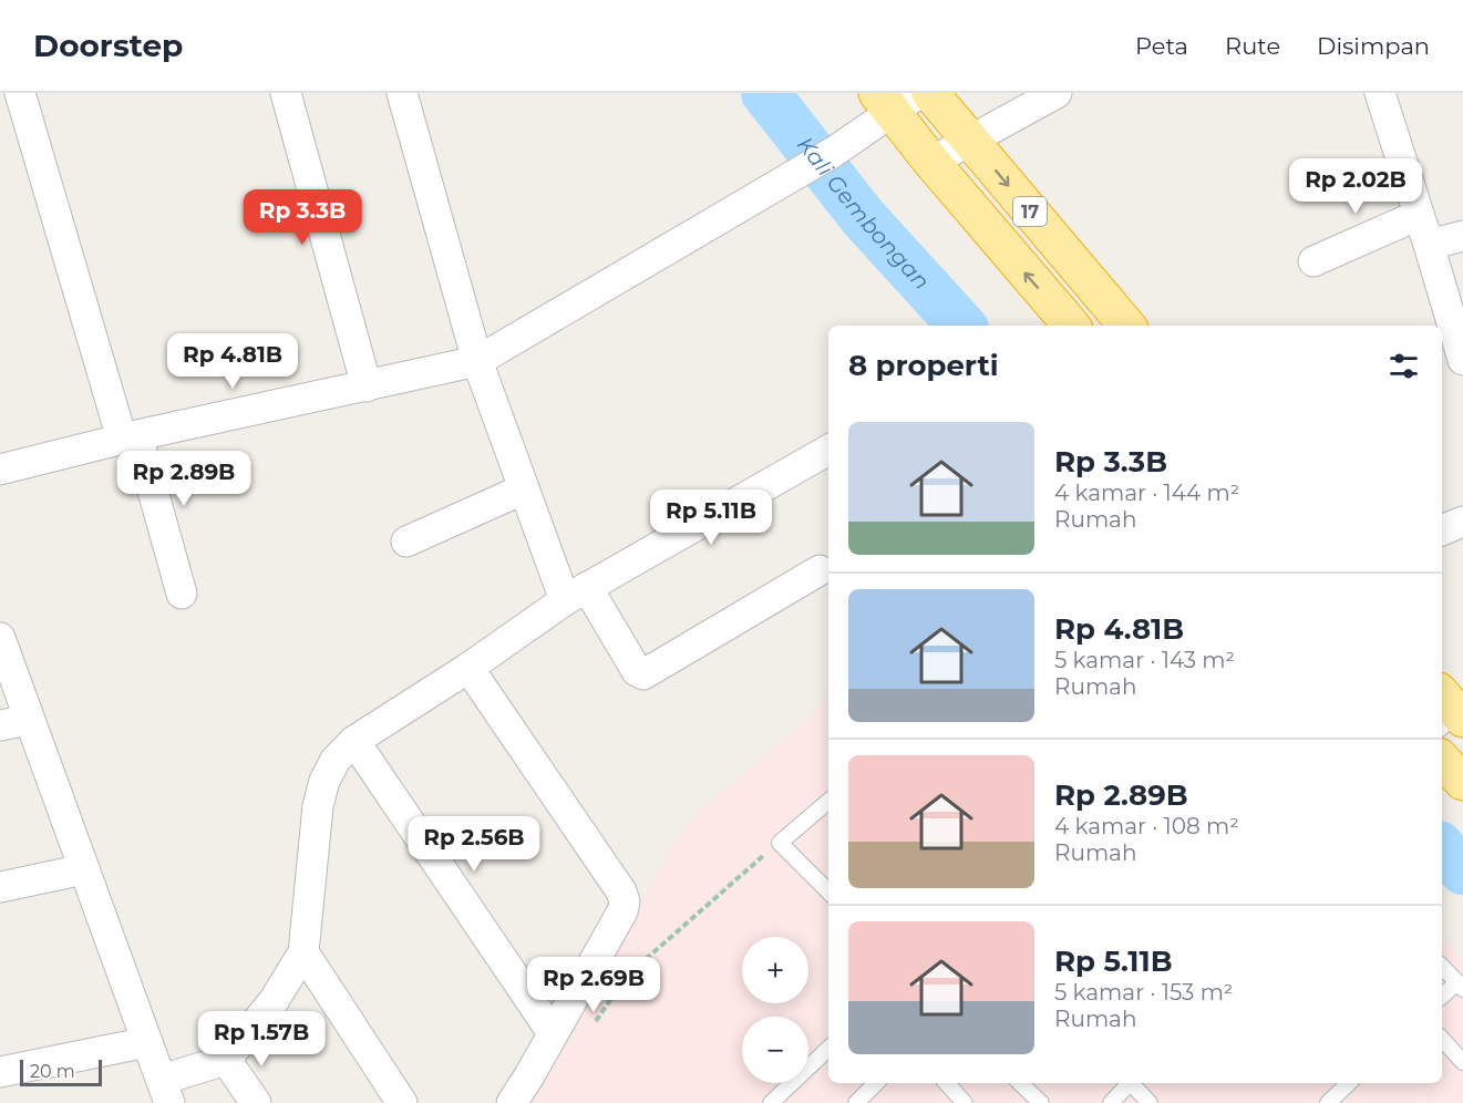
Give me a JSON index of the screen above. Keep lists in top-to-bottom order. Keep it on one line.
{"streets":{"highway":["17"]},"water":["Kali Gembongan"],"scale_bar":"20 m","page":{"header":"Doorstep","nav":["Peta","Rute","Disimpan"],"price":["Rp 2.02B","Rp 3.3B","Rp 4.81B","Rp 2.89B","Rp 5.11B","Rp 2.56B","Rp 2.69B","Rp 1.57B"],"heading":"8 properti","list":[{"name":"Rp 3.3B","note":"4 kamar · 144 m² · Rumah"},{"name":"Rp 4.81B","note":"5 kamar · 143 m² · Rumah"},{"name":"Rp 2.89B","note":"4 kamar · 108 m² · Rumah"},{"name":"Rp 5.11B","note":"5 kamar · 153 m² · Rumah"}],"map_buttons":["+","−"],"scale":"20 m"}}
